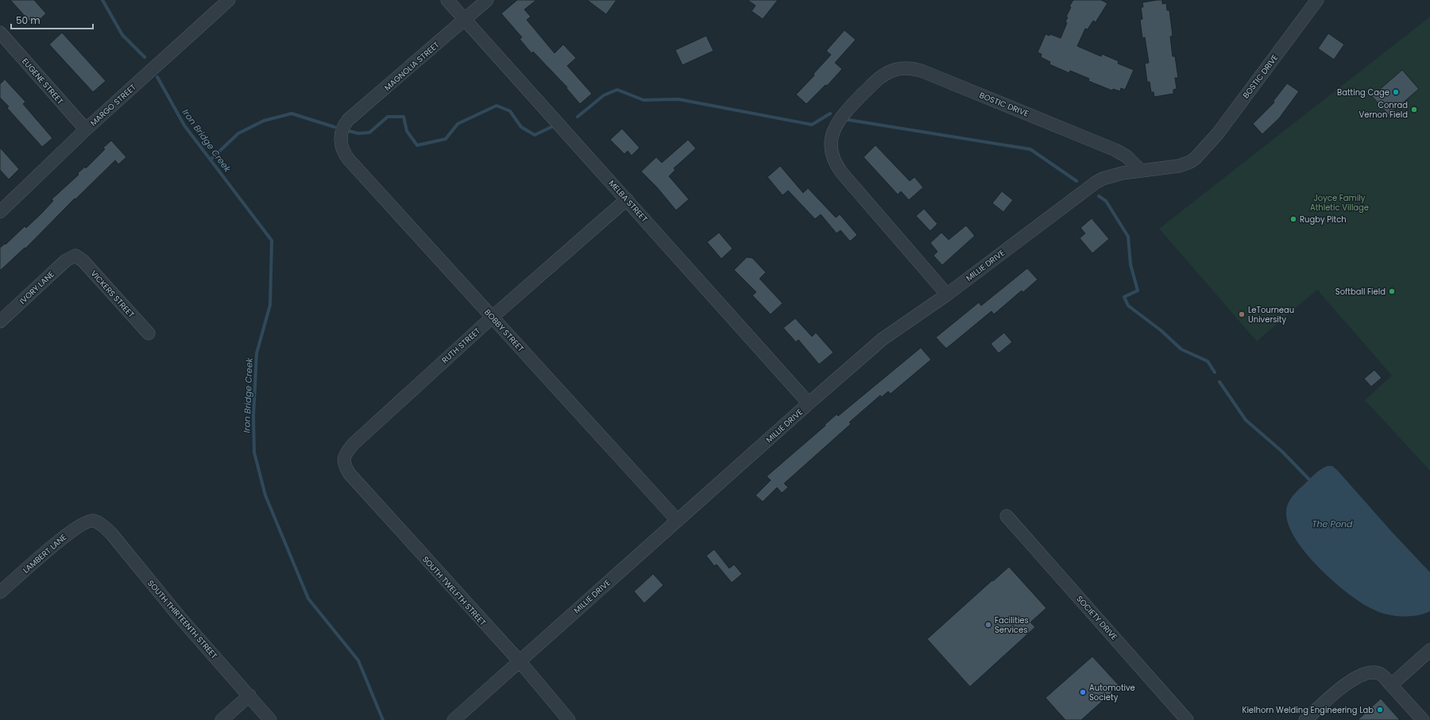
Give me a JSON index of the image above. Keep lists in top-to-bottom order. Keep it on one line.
{"streets":{"street":["MAGNOLIA STREET","BOSTIC DRIVE","EUGENE STREET","MARGO STREET","MELBA STREET","MILLIE DRIVE","IVORY LANE","VICKERS STREET","BOBBY STREET","RUTH STREET","LAMBERT LANE","SOUTH TWELFTH STREET","SOCIETY DRIVE","SOUTH THIRTEENTH STREET"]},"crossings":[["MAGNOLIA STREET","MELBA STREET"],["MAGNOLIA STREET","BOBBY STREET"],["BOSTIC DRIVE","MILLIE DRIVE"],["EUGENE STREET","MARGO STREET"],["MELBA STREET","MILLIE DRIVE"],["MELBA STREET","RUTH STREET"],["MILLIE DRIVE","BOBBY STREET"],["MILLIE DRIVE","SOUTH TWELFTH STREET"],["IVORY LANE","VICKERS STREET"],["BOBBY STREET","RUTH STREET"],["RUTH STREET","SOUTH TWELFTH STREET"],["LAMBERT LANE","SOUTH THIRTEENTH STREET"]],"water":["Iron Bridge Creek","The Pond"],"parks":["Joyce Family Athletic Village"],"places":["Batting Cage","Conrad Vernon Field","Rugby Pitch","Softball Field","LeTourneau University","Facilities Services","Automotive Society","Kielhorn Welding Engineering Lab"],"scale_bar":"50 m"}
